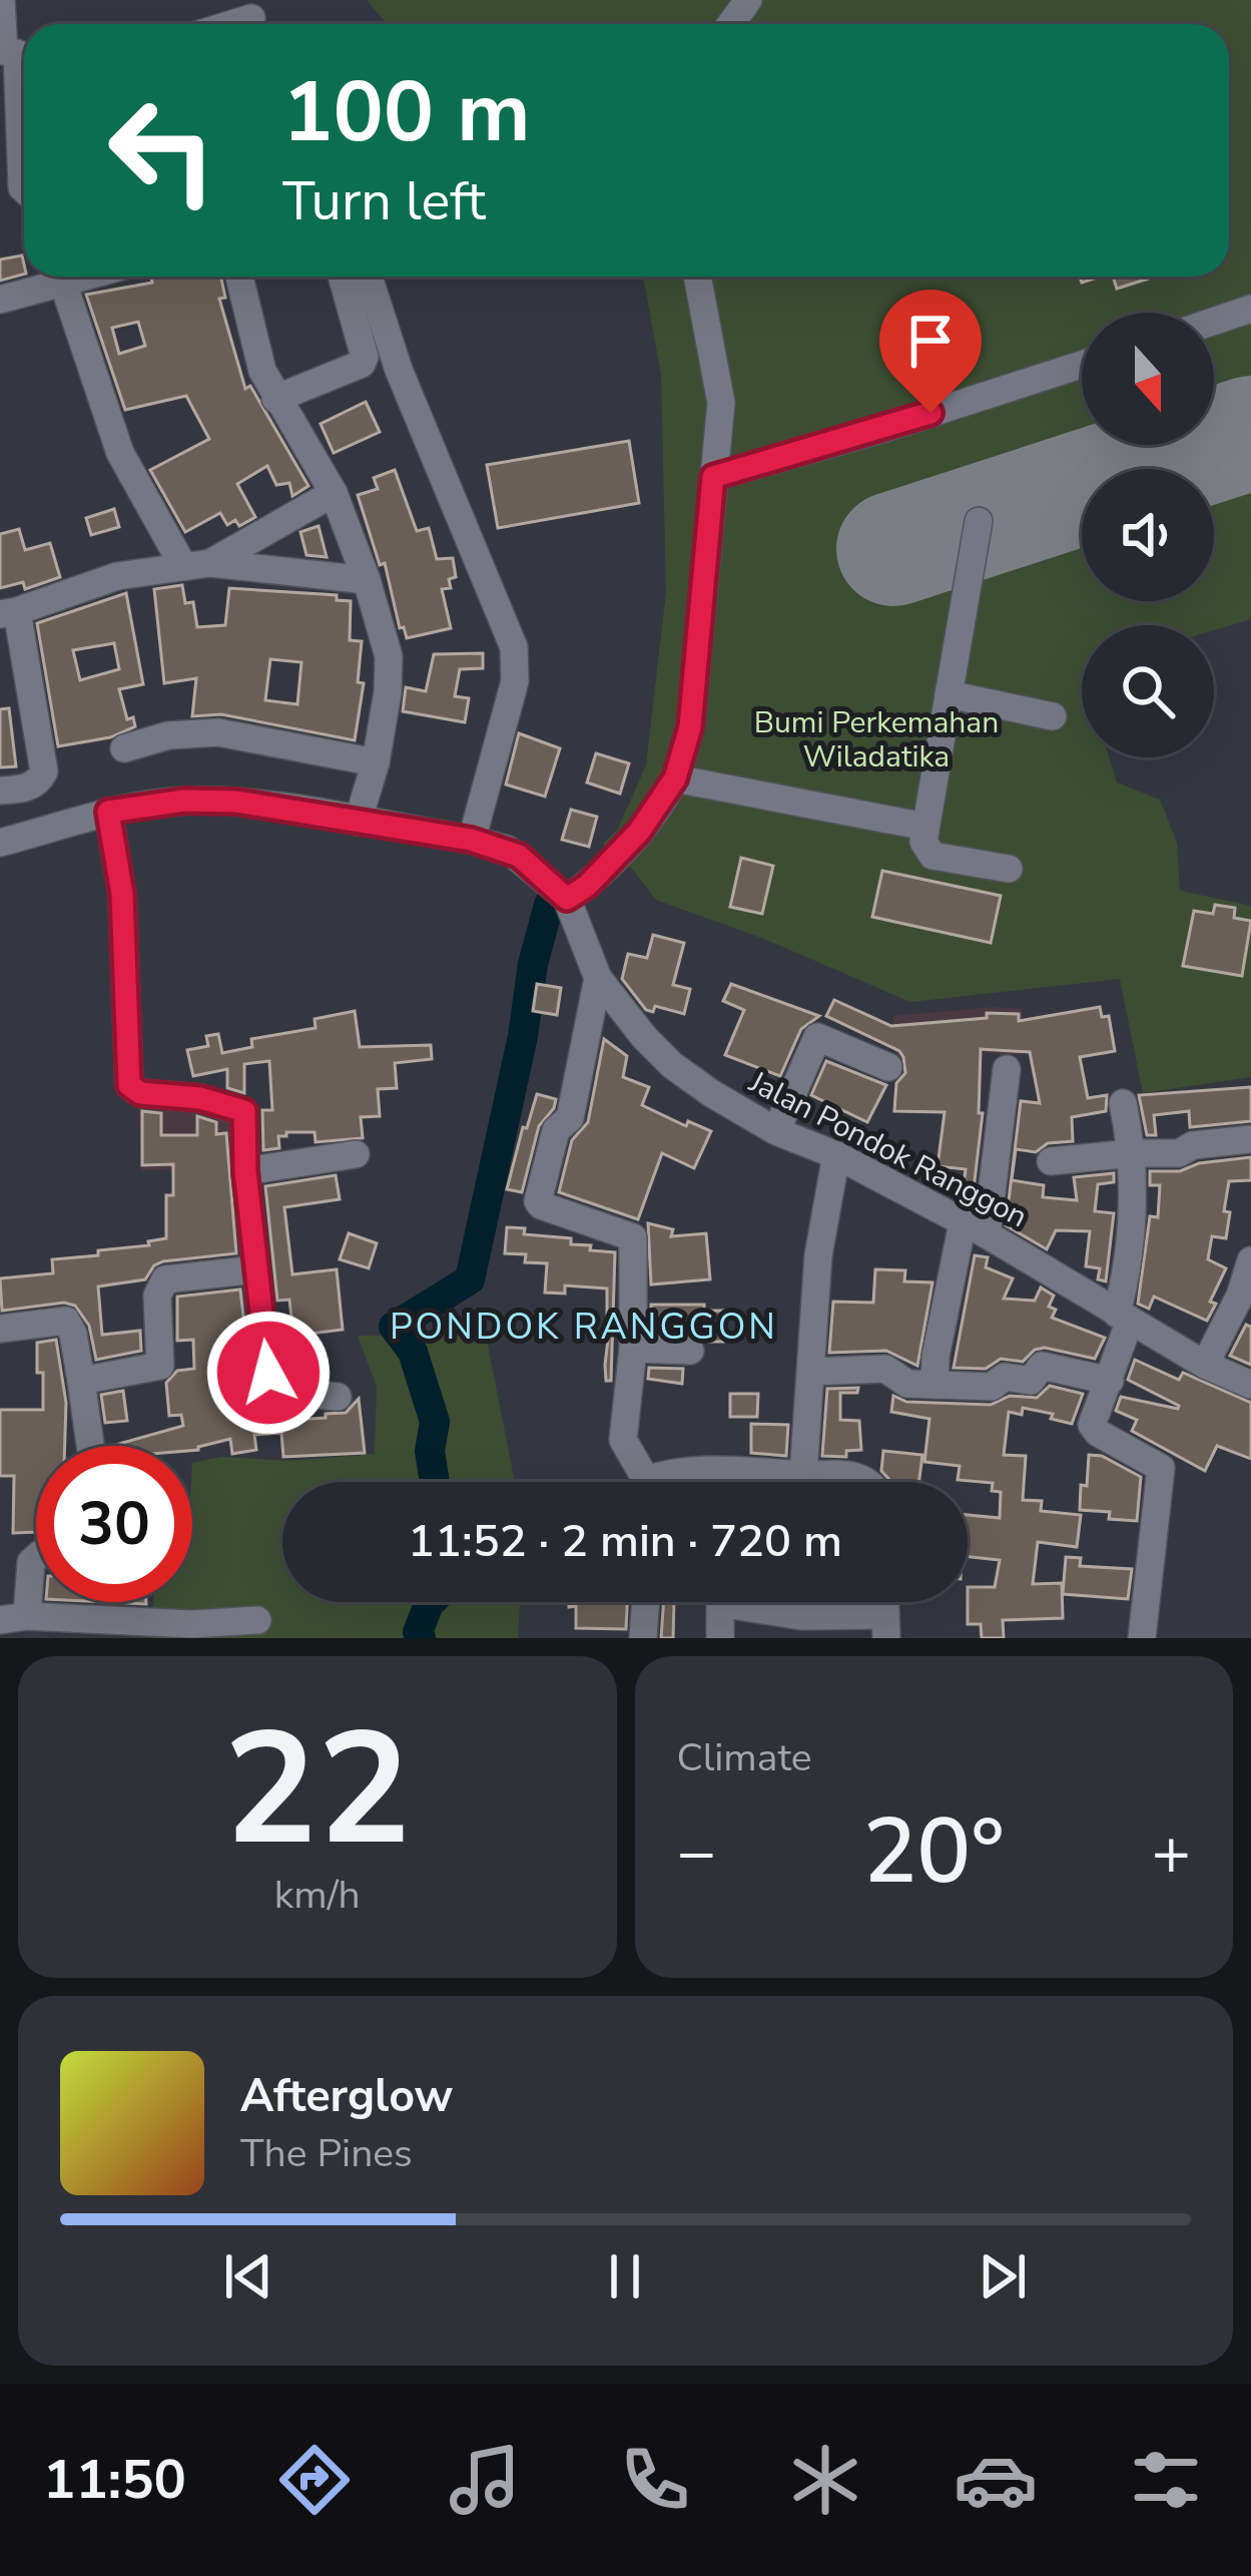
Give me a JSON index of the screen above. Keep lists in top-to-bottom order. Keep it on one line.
{"streets":{"street":["Jalan Pondok Ranggon"]},"districts":["PONDOK RANGGON"],"parks":["Bumi Perkemahan Wiladatika"],"north":"bottom","page":{"turn":["100 m","Turn left"],"limit":"30","trip":"11:52 · 2 min · 720 m","tile":[["22","km/h"],"Climate"],"heat":["−","20°","+"],"song":["Afterglow","The Pines"],"tabs":"11:50"}}
